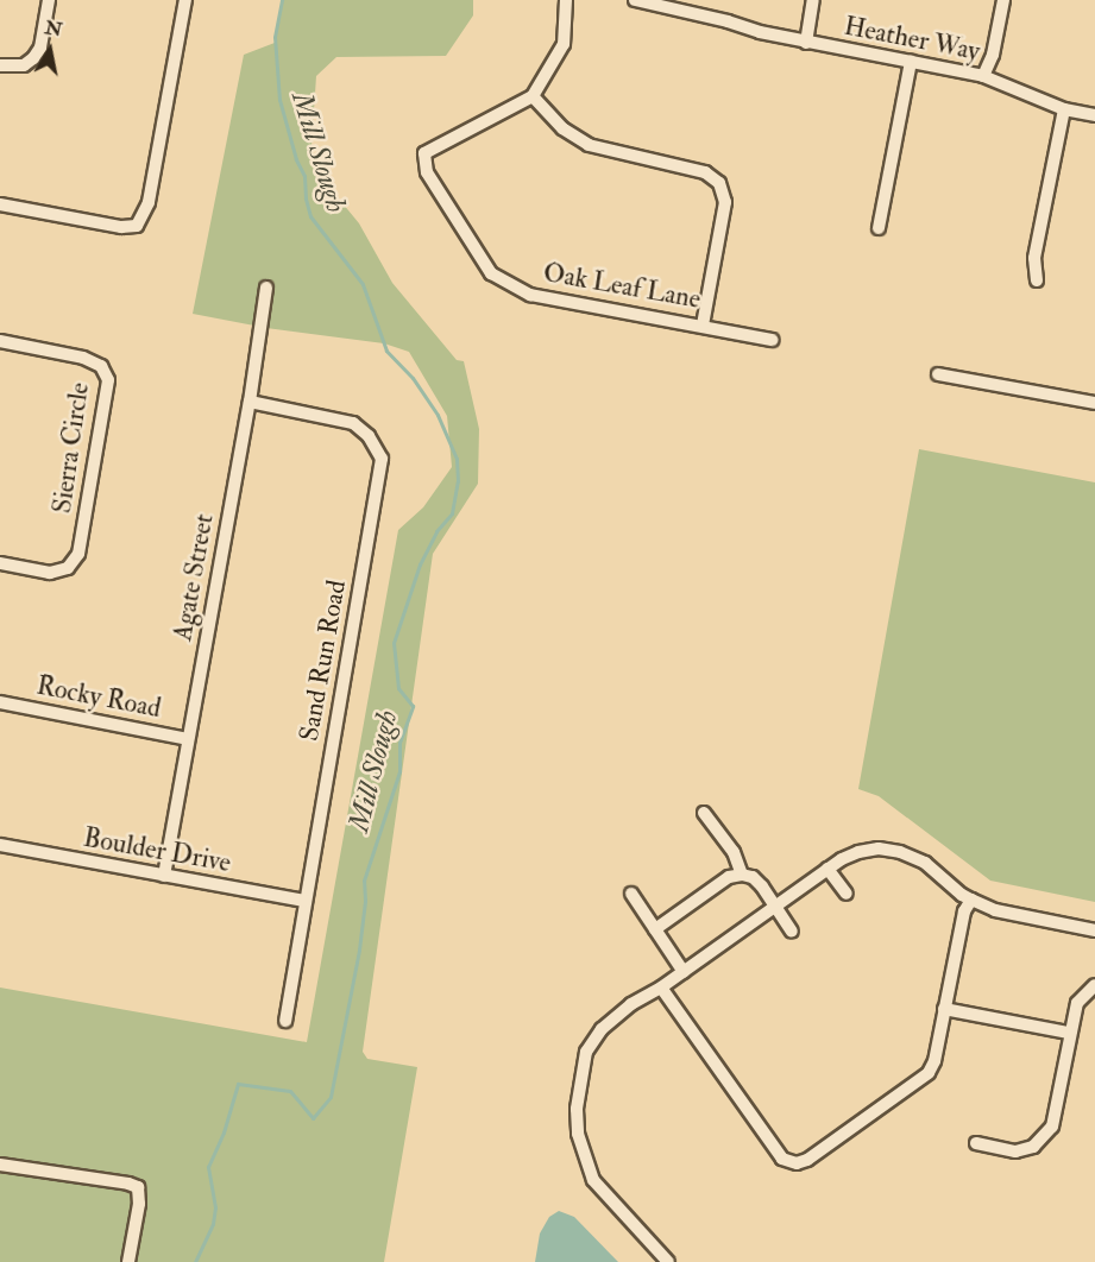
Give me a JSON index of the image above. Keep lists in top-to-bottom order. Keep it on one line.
{"streets":{"street":["Heather Way","Oak Leaf Lane","Sierra Circle","Agate Street","Sand Run Road","Rocky Road","Boulder Drive"]},"crossings":[["Agate Street","Sand Run Road"],["Agate Street","Rocky Road"],["Agate Street","Boulder Drive"],["Sand Run Road","Boulder Drive"]],"water":["Mill Slough"],"north":"top"}
